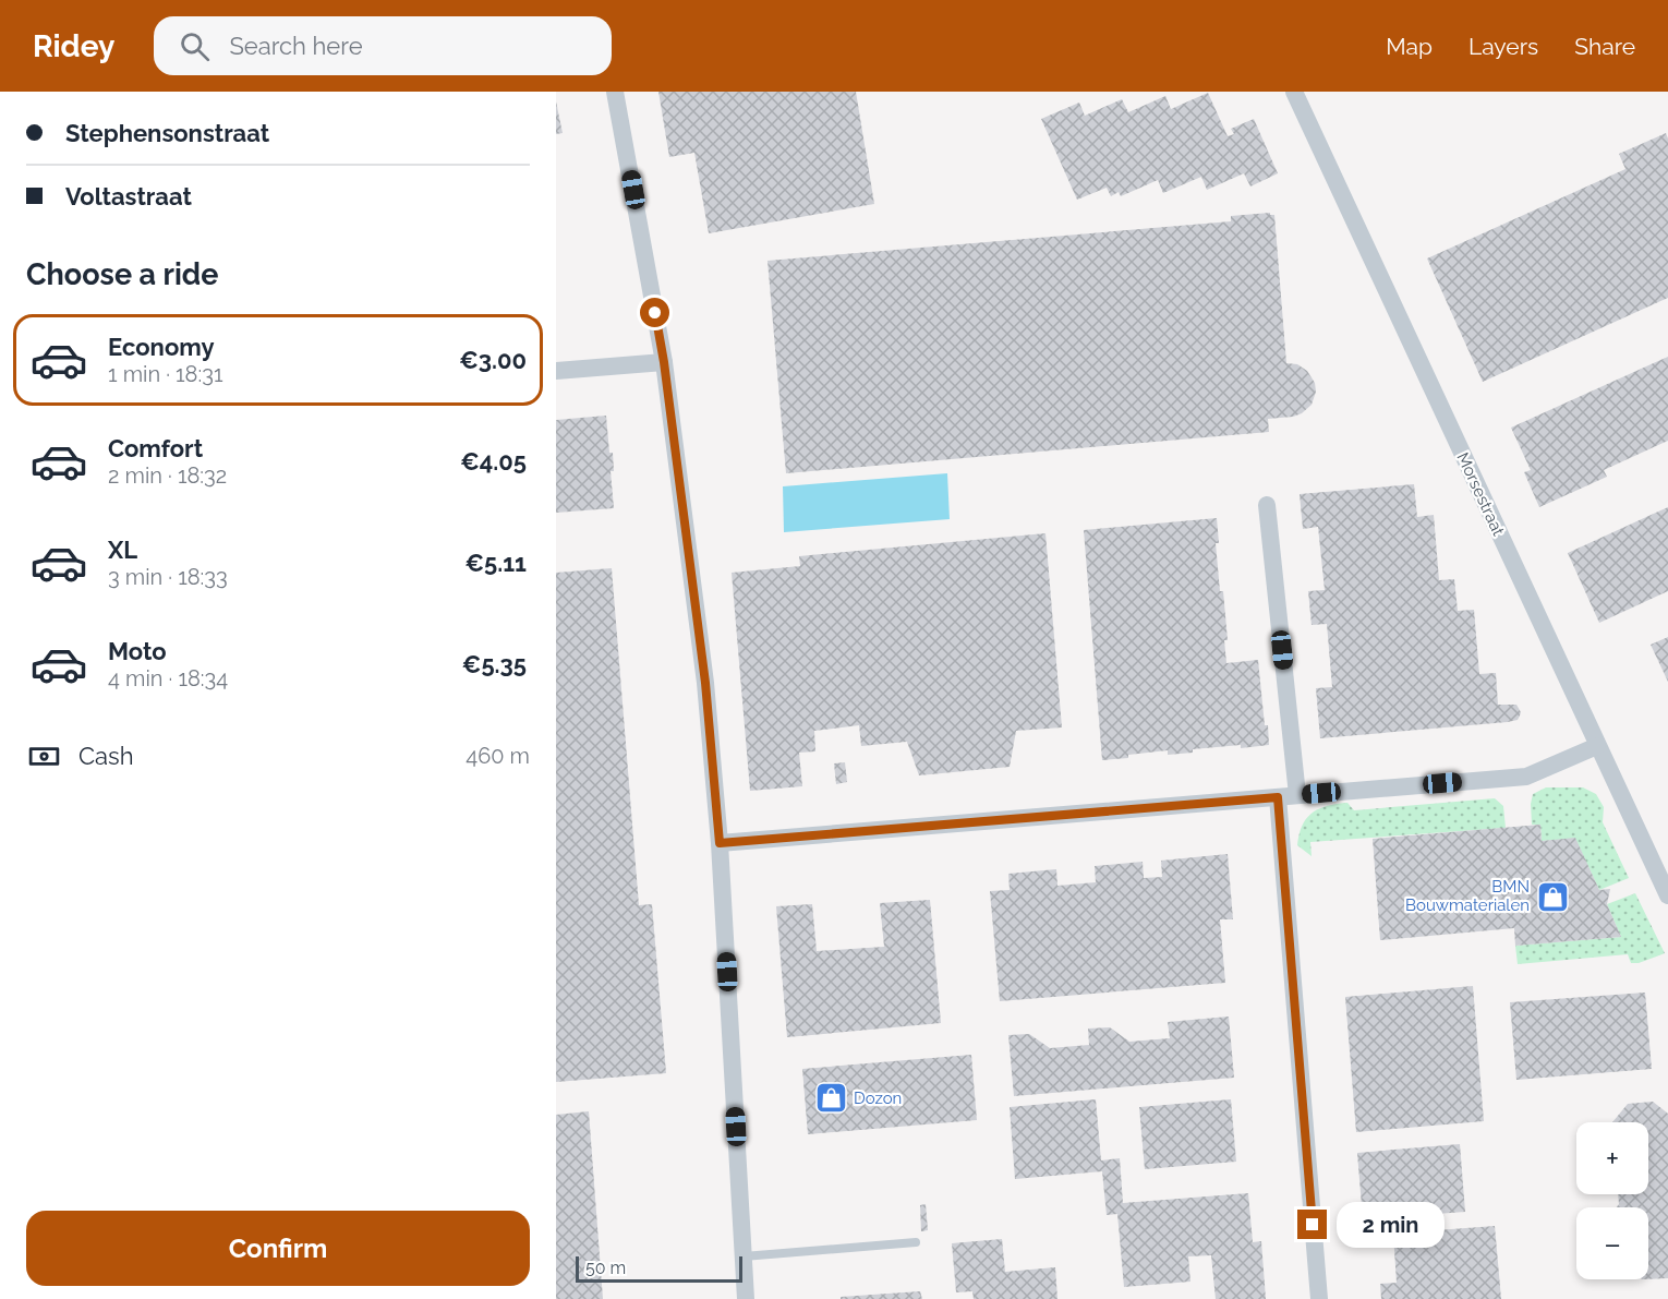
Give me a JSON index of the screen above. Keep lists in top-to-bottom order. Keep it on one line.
{"streets":{"street":["Morsestraat"]},"places":{"shop":["BMN Bouwmaterialen","Dozon"]},"scale_bar":"50 m","page":{"header":"Ridey","search":"Search here","nav":["Map","Layers","Share"],"banner":["Stephensonstraat","Voltastraat"],"heading":"Choose a ride","list":[{"name":"Economy","note":"1 min · 18:31","value":"€3.00"},{"name":"Comfort","note":"2 min · 18:32","value":"€4.05"},{"name":"XL","note":"3 min · 18:33","value":"€5.11"},{"name":"Moto","note":"4 min · 18:34","value":"€5.35"}],"pay":["Cash","460 m"],"map_buttons":["+","−"],"buttons":"Confirm","bubble":"2 min","scale":"50 m"}}
